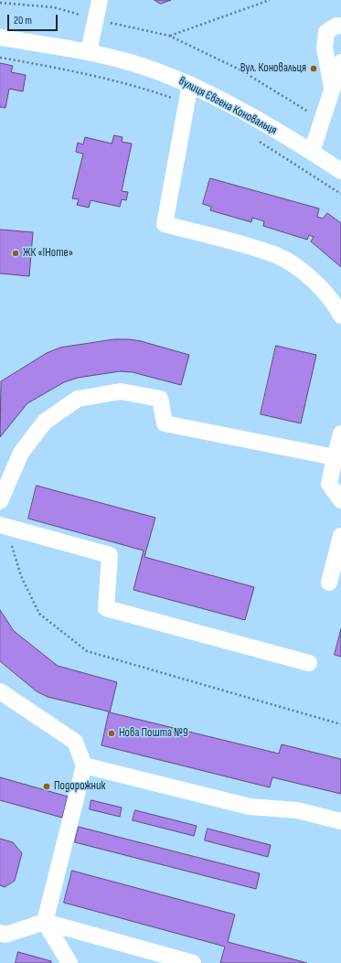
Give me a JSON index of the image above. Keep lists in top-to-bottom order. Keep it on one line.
{"streets":{"street":["вулиця Євгена Коновальця"]},"places":["Вул. Коновальця","ЖК «IHome»","Нова Пошта №9","Подорожник"],"scale_bar":"20 m"}
